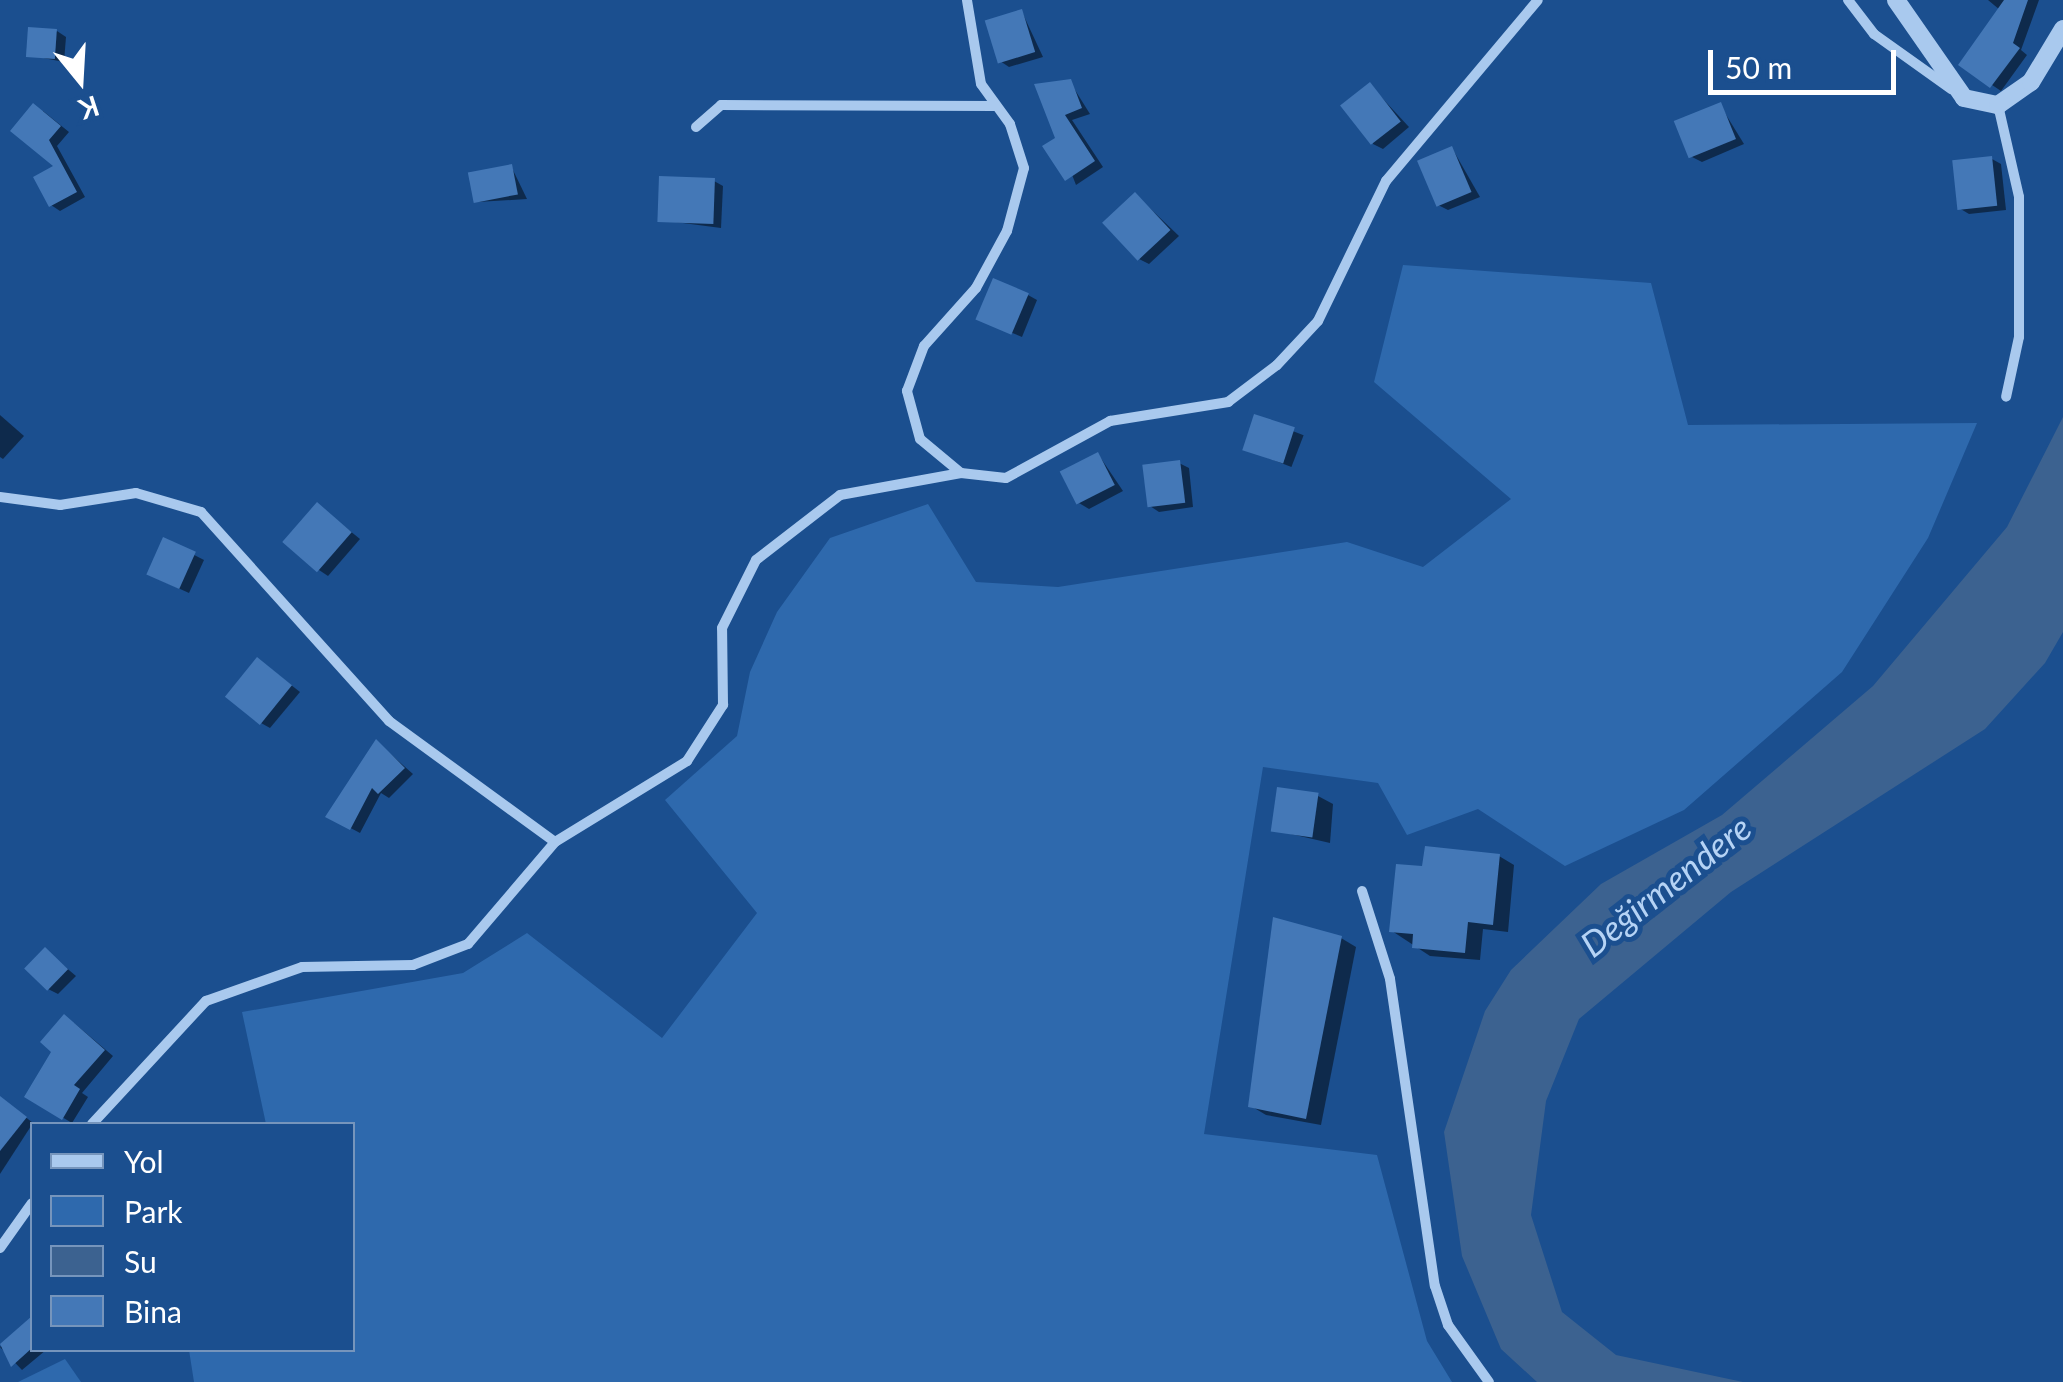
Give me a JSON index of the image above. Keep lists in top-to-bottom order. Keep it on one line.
{"water":["Değirmendere"],"legend":["Yol","Park","Su","Bina"],"scale_bar":"50 m","north":"bottom"}
